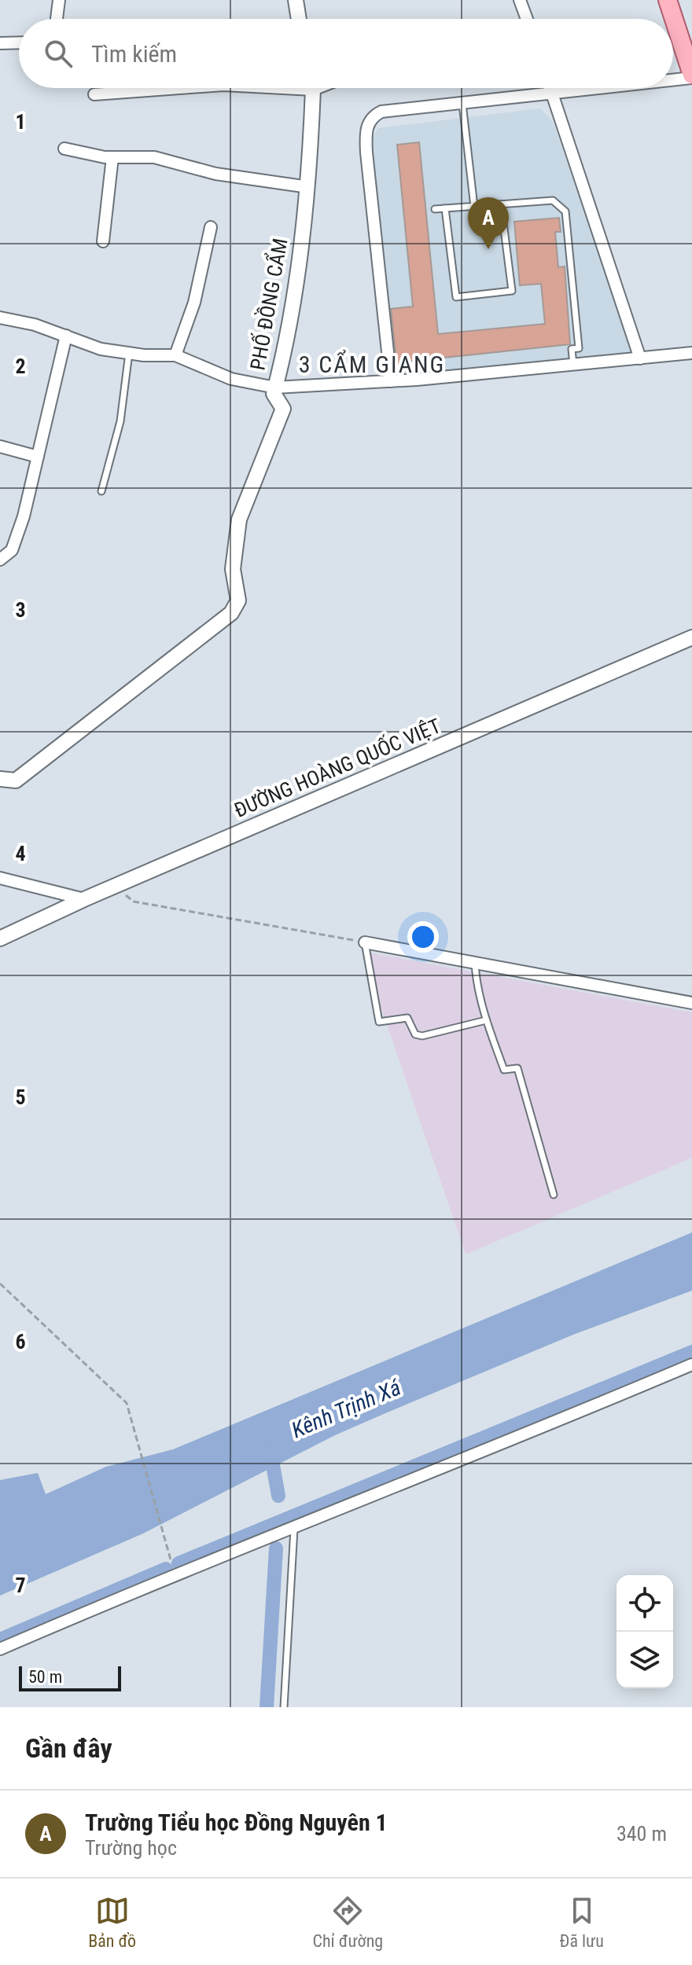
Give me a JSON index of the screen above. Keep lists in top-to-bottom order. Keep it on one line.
{"streets":{"street":["PHỐ ĐỒNG CẨM","ĐƯỜNG HOÀNG QUỐC VIỆT"]},"districts":["3 CẨM GIANG"],"water":["Kênh Trịnh Xá"],"scale_bar":"50 m","page":{"search":"Tìm kiếm","pins":"A","scale":"50 m","heading":"Gần đây","list":[{"mark":"A","name":"Trường Tiểu học Đồng Nguyên 1","note":"Trường học","value":"340 m"}],"nav":["Bản đồ","Chỉ đường","Đã lưu"]},"grid":{"rows":["1","2","3","4","5","6","7"]}}
